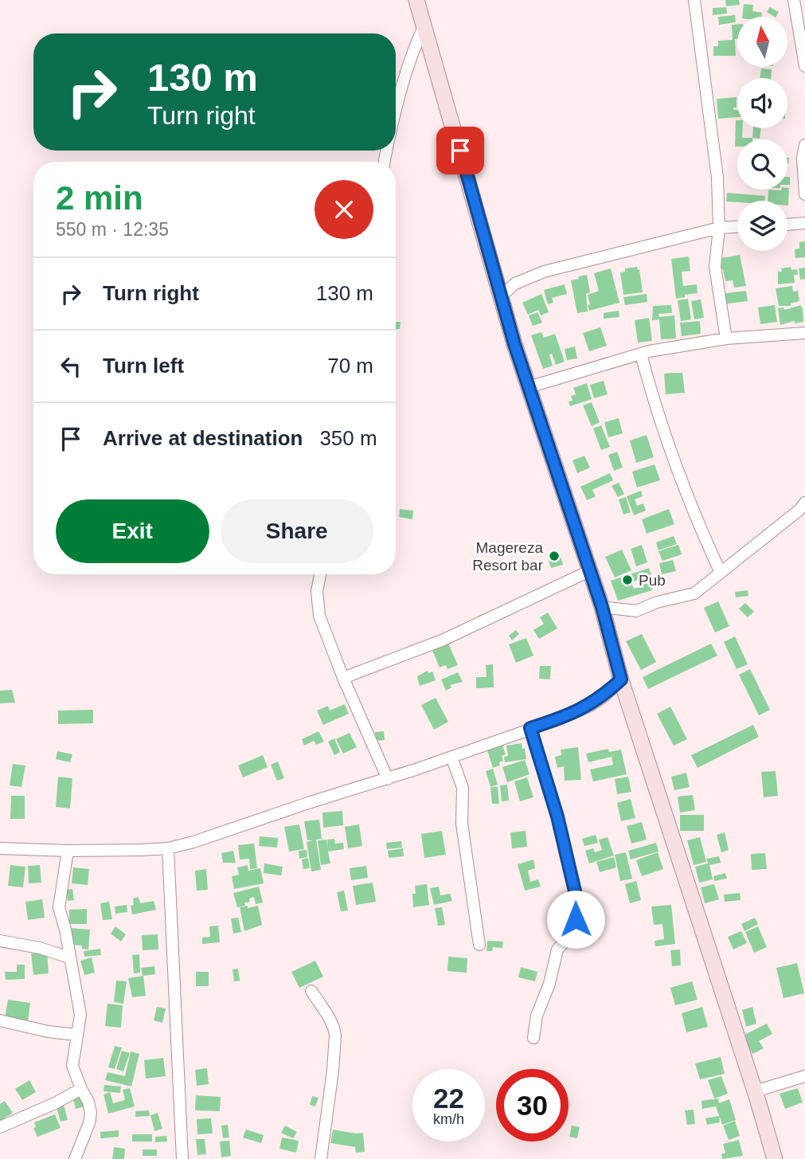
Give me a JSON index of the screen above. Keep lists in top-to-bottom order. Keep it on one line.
{"places":["Magereza Resort bar","Pub"],"north":"top","page":{"turn":["130 m","Turn right"],"heading":["2 min","550 m · 12:35"],"list":[{"name":"Turn right","value":"130 m"},{"name":"Turn left","value":"70 m"},{"name":"Arrive at destination","value":"350 m"}],"buttons":["Exit","Share"],"speed":"22 km/h","limit":"30"}}
